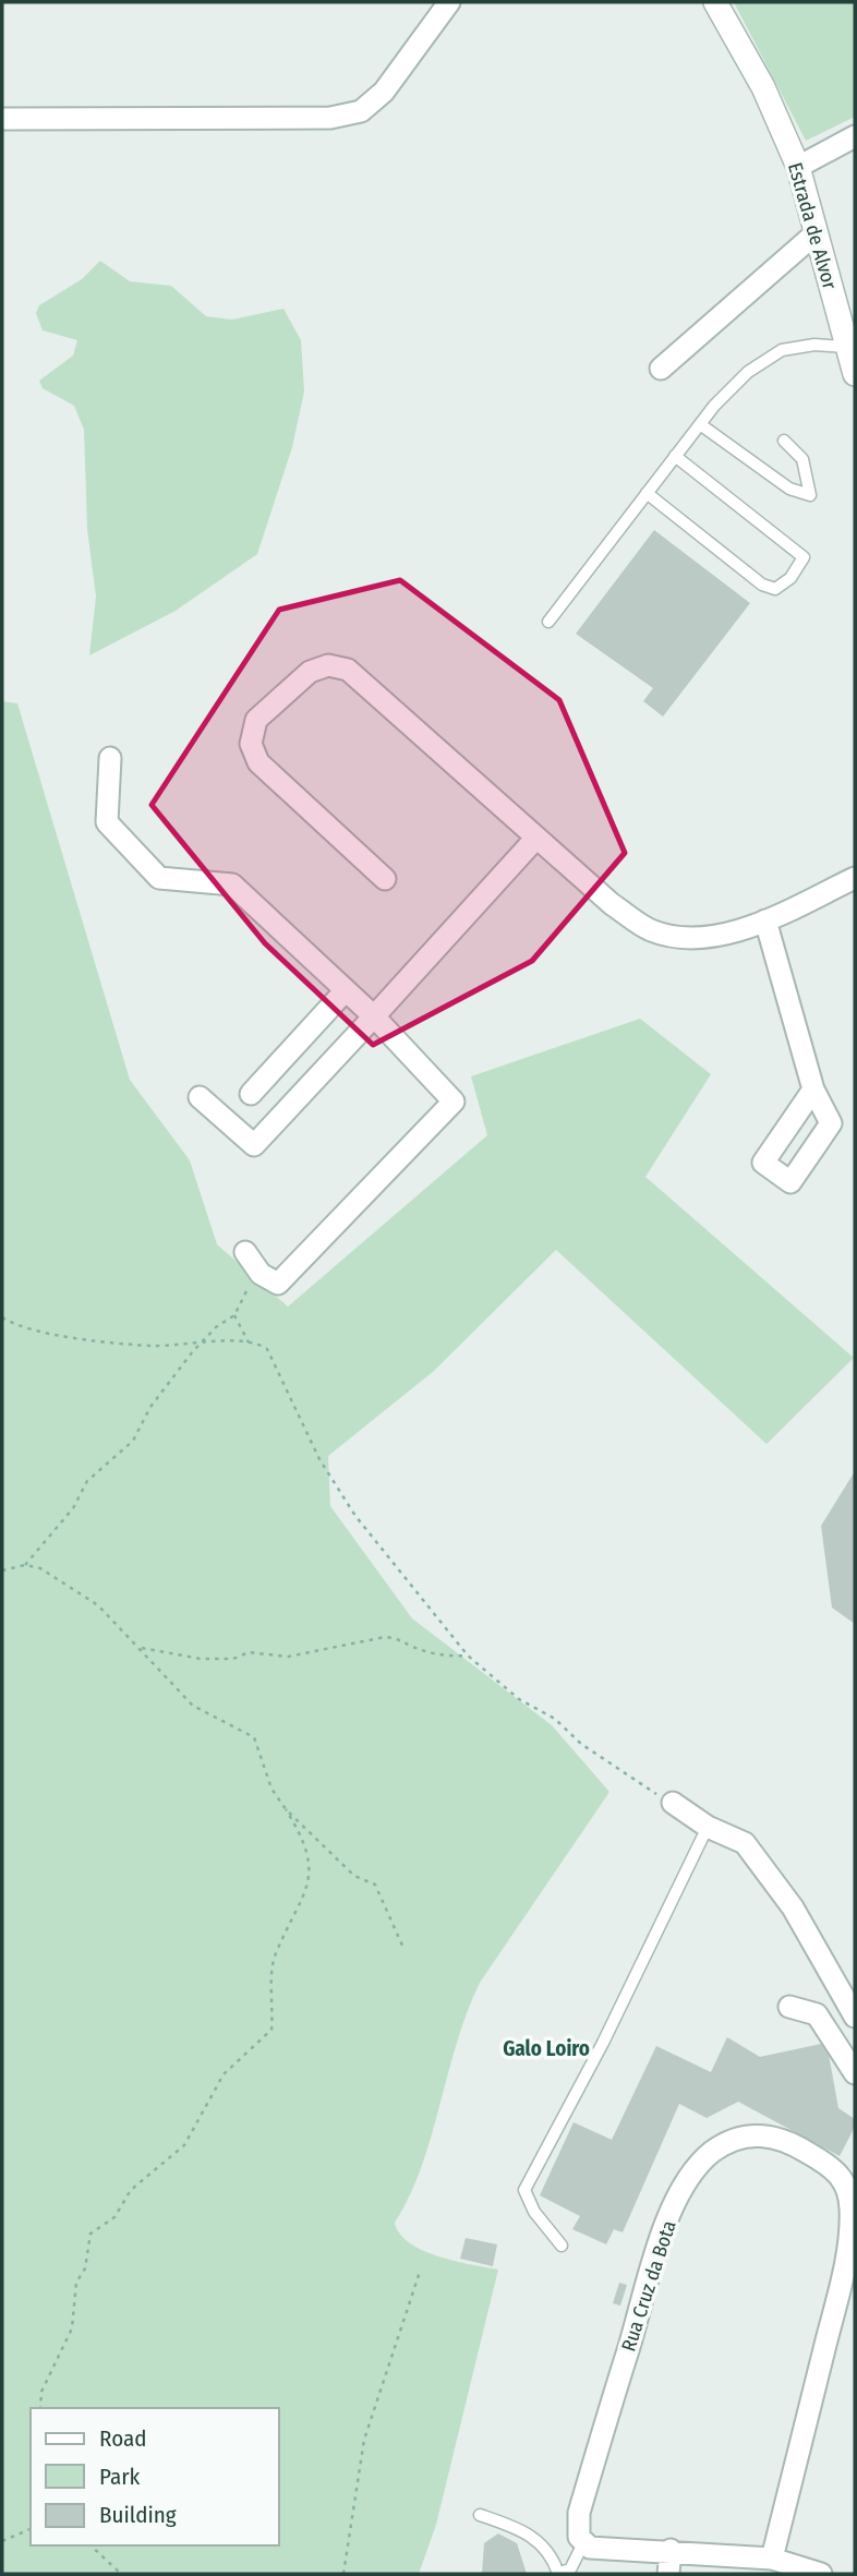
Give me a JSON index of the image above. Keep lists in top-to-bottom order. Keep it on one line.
{"streets":{"street":["Estrada de Alvor","Rua Cruz da Bota"]},"districts":["Galo Loiro"],"legend":["Road","Park","Building"]}
